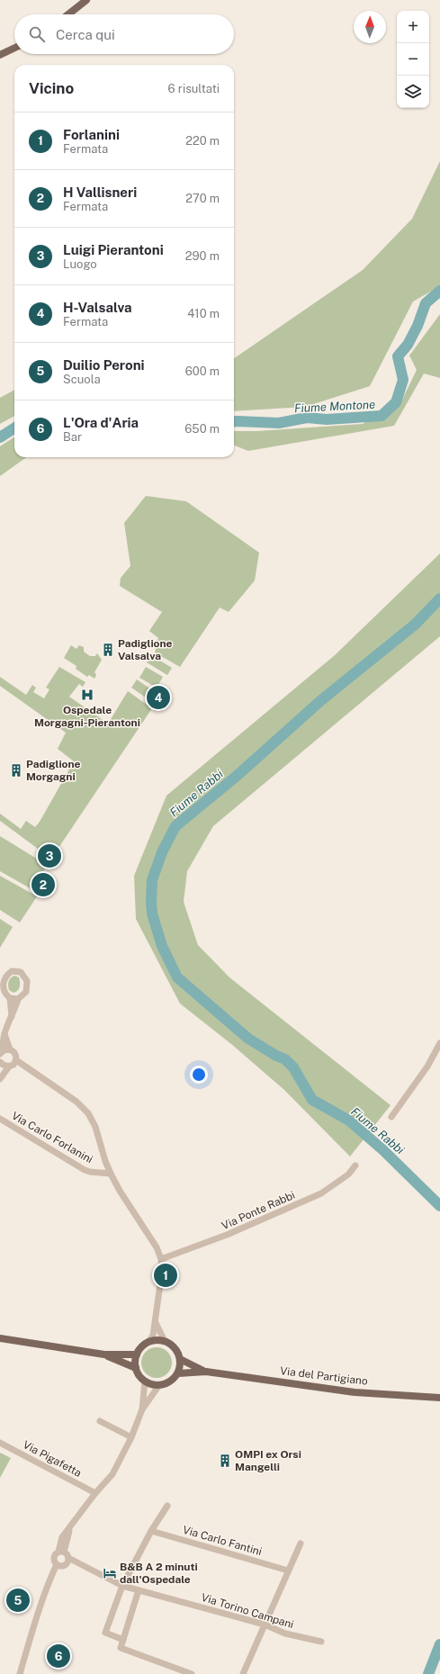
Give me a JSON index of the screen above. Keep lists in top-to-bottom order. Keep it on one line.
{"streets":{"main road":["Via del Partigiano"],"street":["Via Carlo Forlanini","Via Ponte Rabbi","Via Pigafetta","Via Carlo Fantini","Via Torino Campani"]},"crossings":[["Via Carlo Forlanini","Via Ponte Rabbi"],["Via Carlo Forlanini","Via del Partigiano"]],"water":["Fiume Montone","Fiume Rabbi"],"places":{"building":["Padiglione Valsalva","Padiglione Morgagni","OMPI ex Orsi Mangelli"],"hospital":["Ospedale Morgagni-Pierantoni"],"hotel":["B&B A 2 minuti dall'Ospedale"]},"north":"top","page":{"map_buttons":["+","−"],"search":"Cerca qui","heading":["Vicino","6 risultati"],"list":[{"mark":"1","name":"Forlanini","note":"Fermata","value":"220 m"},{"mark":"2","name":"H Vallisneri","note":"Fermata","value":"270 m"},{"mark":"3","name":"Luigi Pierantoni","note":"Luogo","value":"290 m"},{"mark":"4","name":"H-Valsalva","note":"Fermata","value":"410 m"},{"mark":"5","name":"Duilio Peroni","note":"Scuola","value":"600 m"},{"mark":"6","name":"L'Ora d'Aria","note":"Bar","value":"650 m"}],"pins":["4","3","2","1","5","6"]}}
